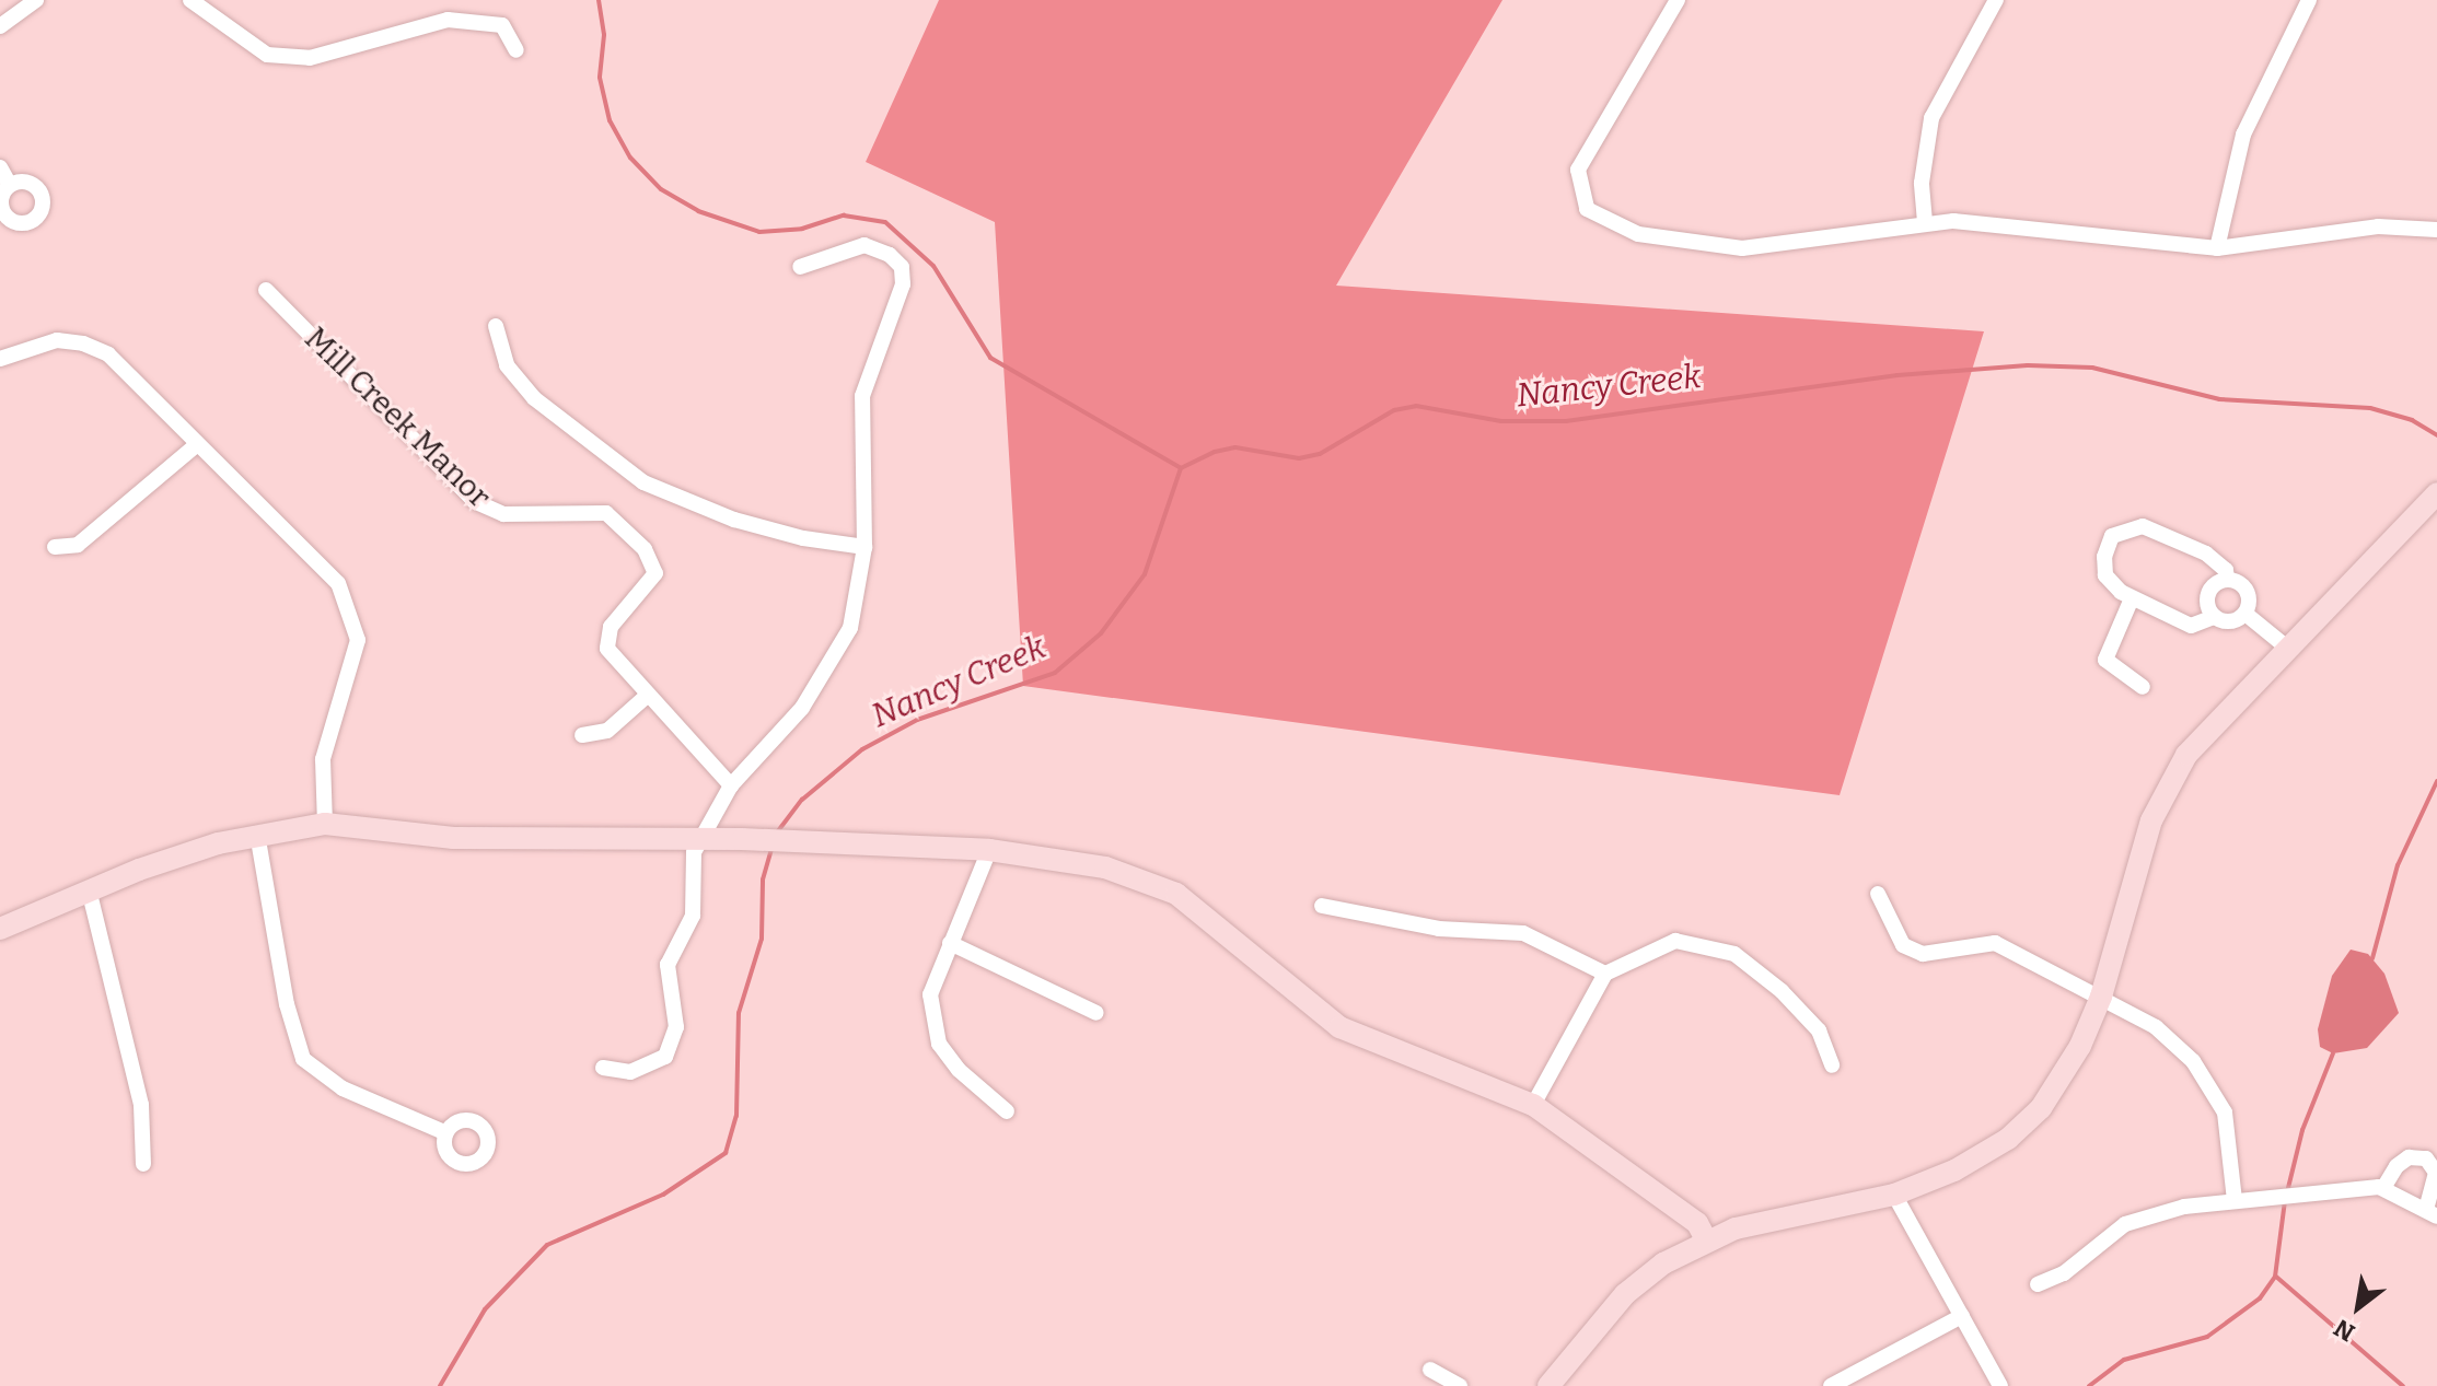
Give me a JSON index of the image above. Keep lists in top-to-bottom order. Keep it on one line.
{"streets":{"street":["Mill Creek Manor"]},"water":["Nancy Creek"],"north":"bottom left"}
